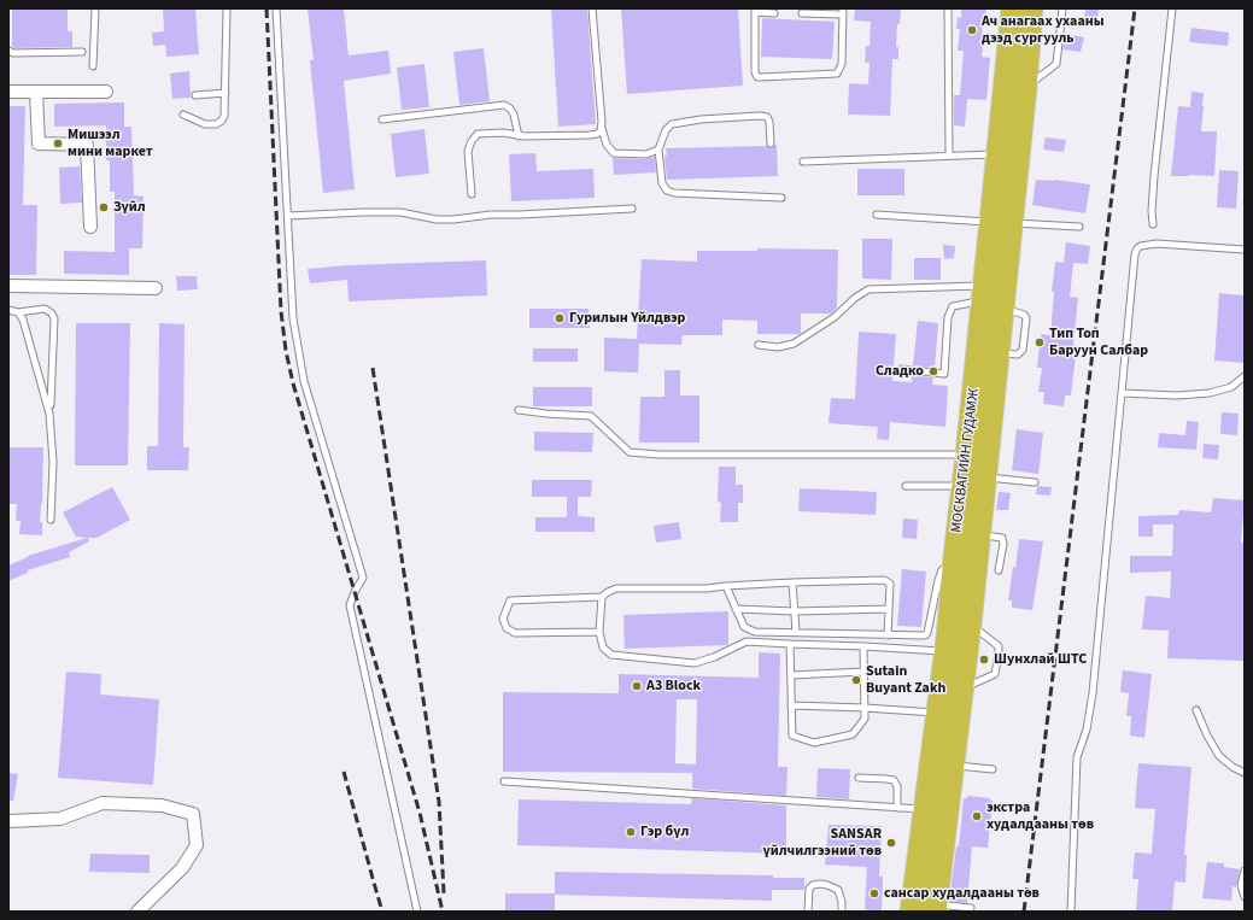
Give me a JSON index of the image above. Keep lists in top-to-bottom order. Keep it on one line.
{"streets":{"highway":["МОСКВАГИЙН ГУДАМЖ"]},"places":["Ач анагаах ухааны дээд сургууль","Мишээл мини маркет","Зүйл","Гурилын Үйлдвэр","Тип Топ Баруун Салбар","Сладко","Шунхлай ШТС","Sutain Buyant Zakh","A3 Block","экстра худалдааны төв","Гэр бүл","SANSAR үйлчилгээний төв","сансар худалдааны төв"]}
